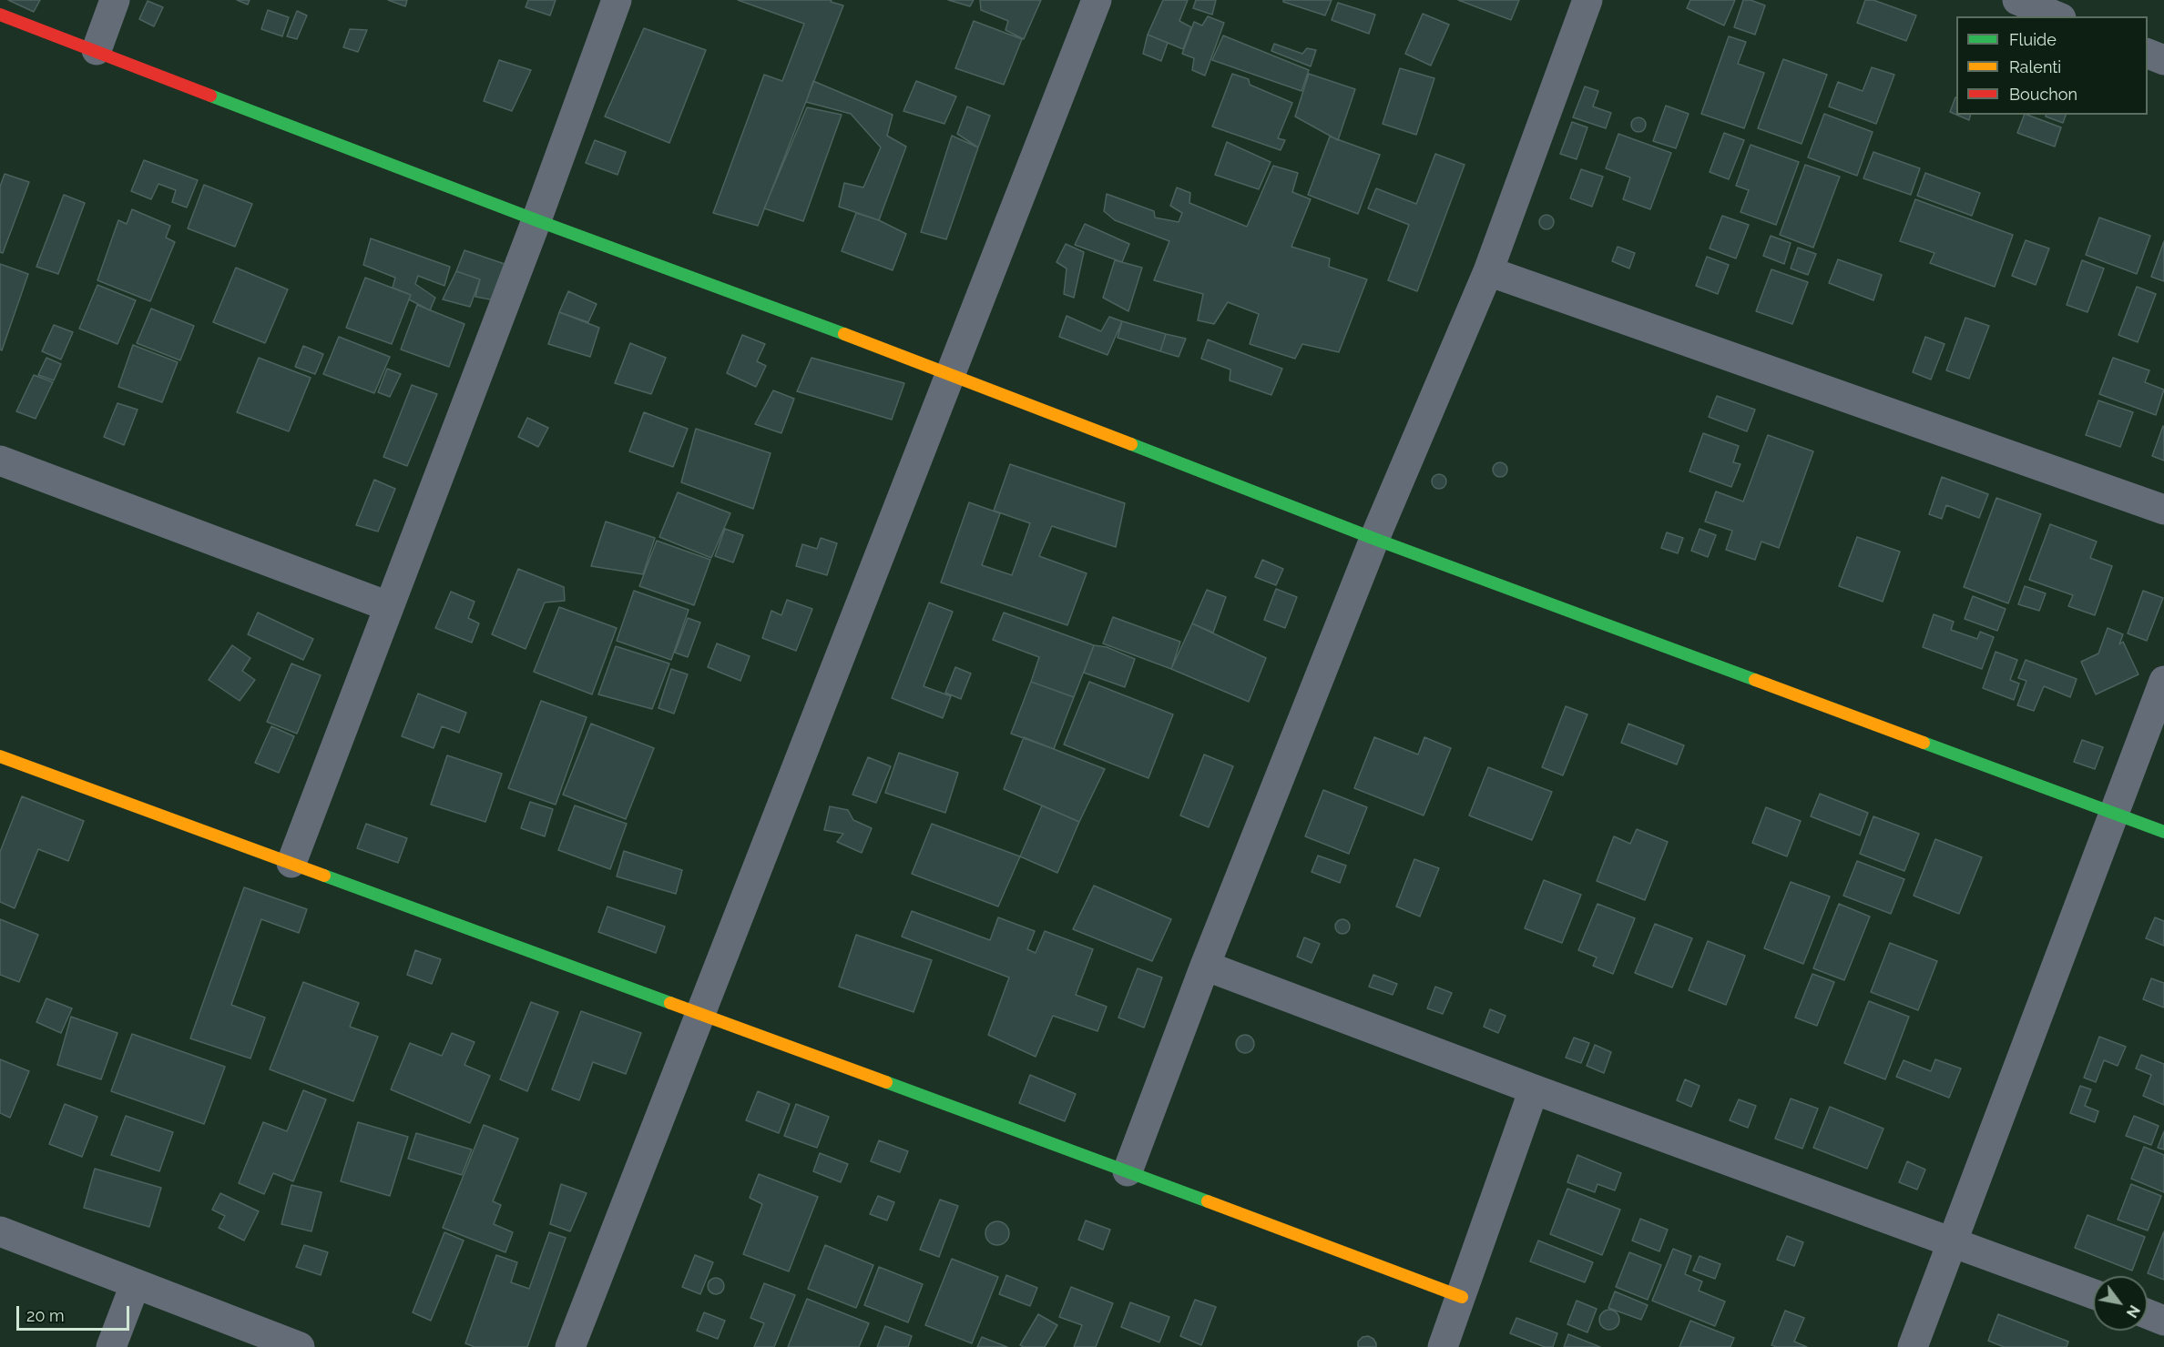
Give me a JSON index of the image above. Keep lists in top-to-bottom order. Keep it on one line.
{"legend":["Fluide","Ralenti","Bouchon"],"scale_bar":"20 m","north":"bottom right"}
